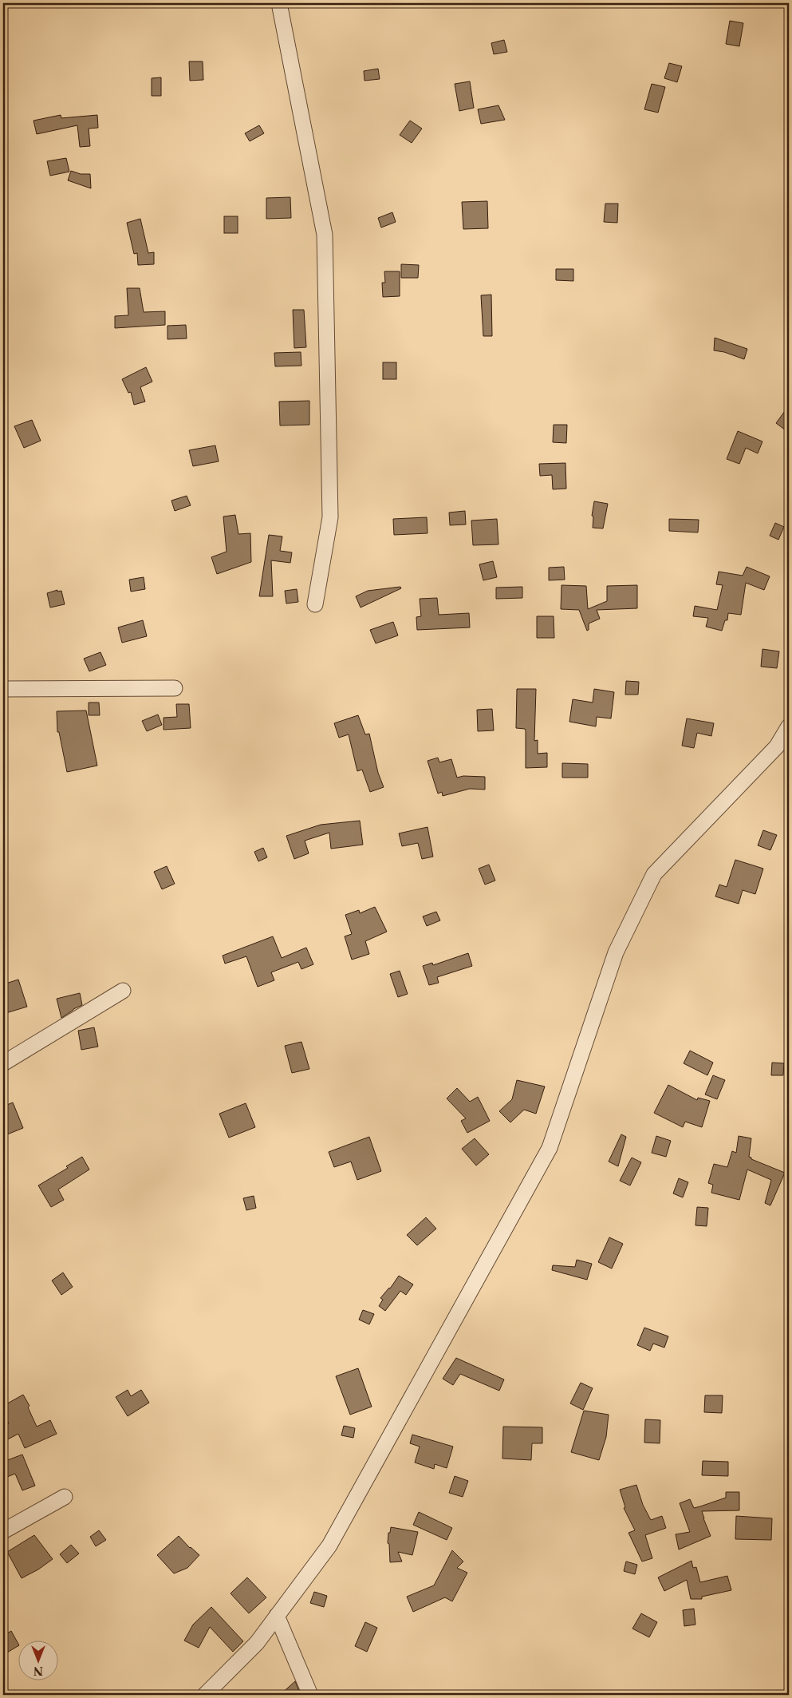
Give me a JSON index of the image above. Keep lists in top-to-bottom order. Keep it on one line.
{"north":"bottom"}
